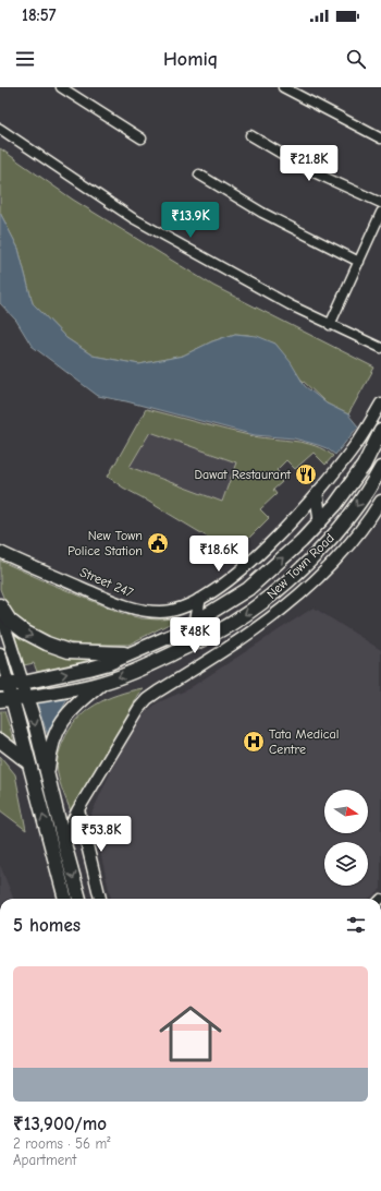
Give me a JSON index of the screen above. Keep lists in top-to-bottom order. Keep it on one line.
{"streets":{"main road":["New Town Road"],"street":["Street 247"]},"places":{"restaurant":["Dawat Restaurant"],"public building":["New Town Police Station"],"hospital":["Tata Medical Centre"]},"north":"right","page":{"status":"18:57","header":"Homiq","price":["₹21.8K","₹13.9K","₹18.6K","₹48K","₹53.8K"],"heading":"5 homes","list":[{"name":"₹13,900/mo","note":"2 rooms · 56 m² · Apartment"}]}}
